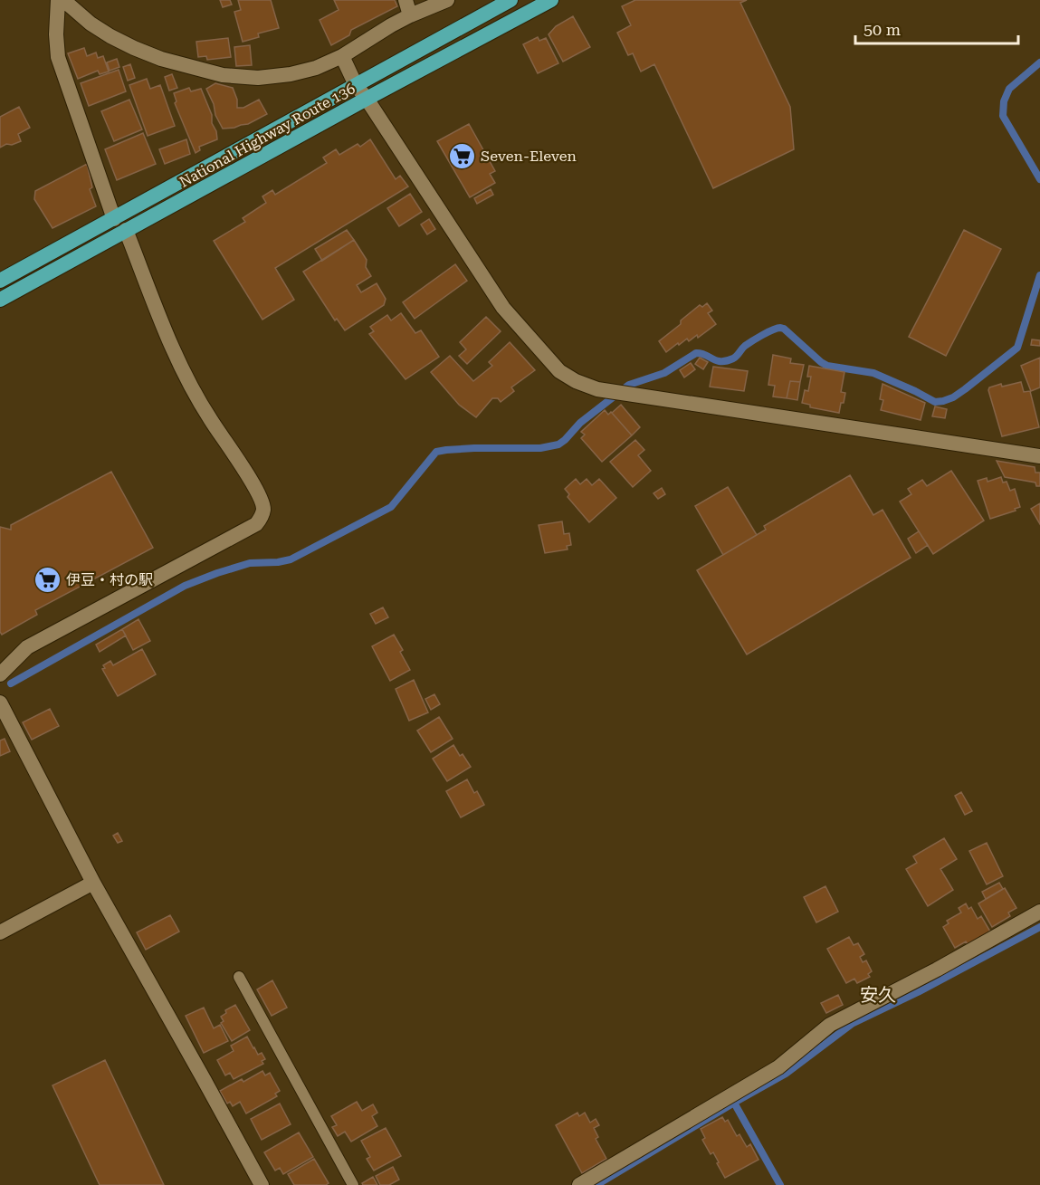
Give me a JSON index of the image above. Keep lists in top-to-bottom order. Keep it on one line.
{"streets":{"highway":["National Highway Route 136"]},"districts":["安久"],"places":{"supermarket":["Seven-Eleven","伊豆・村の駅"]},"scale_bar":"50 m"}
